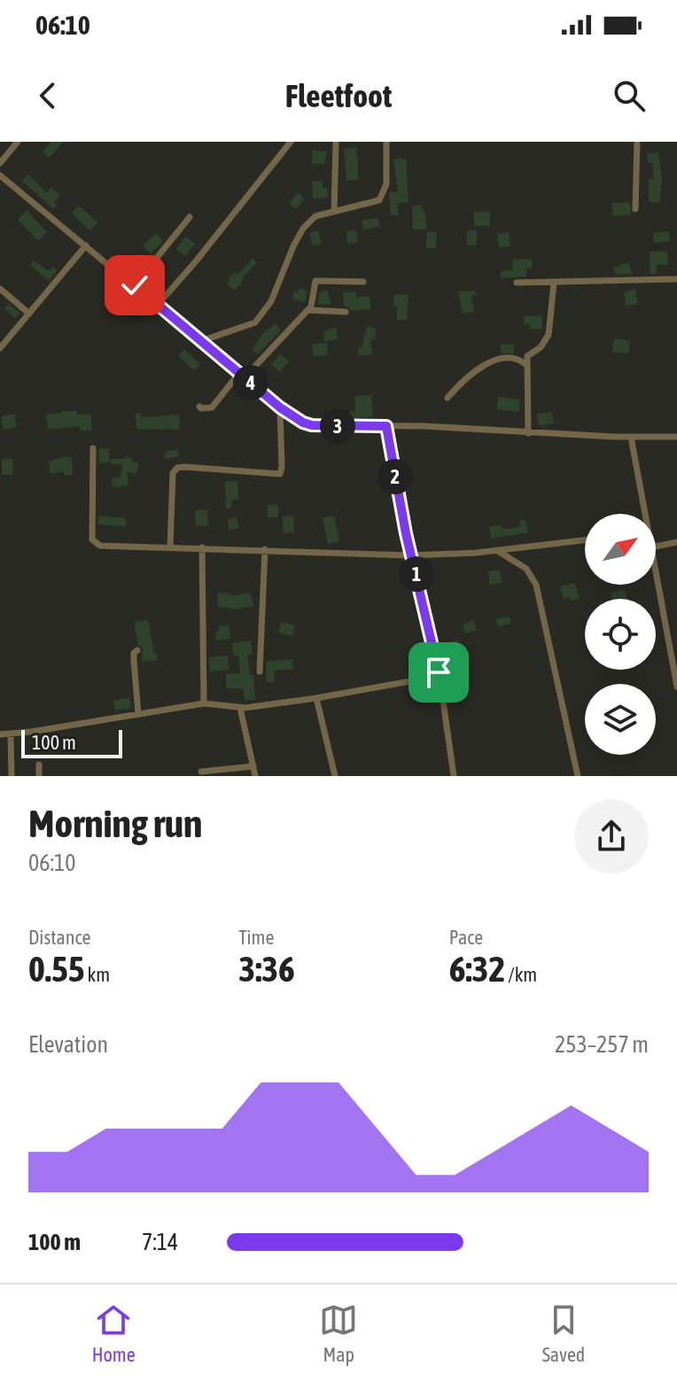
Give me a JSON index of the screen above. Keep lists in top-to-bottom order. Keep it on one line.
{"scale_bar":"100 m","north":"top right","page":{"status":"06:10","header":"Fleetfoot","pins":["4","3","2","1"],"scale":"100 m","heading":["Morning run","06:10"],"stats":[["Distance","0.55 km"],["Time","3:36"],["Pace","6:32 /km"]],"chart":["Elevation","253–257 m"],"list":[{"name":"100 m","note":"7:14"}],"tabs":["Home","Map","Saved"]}}
